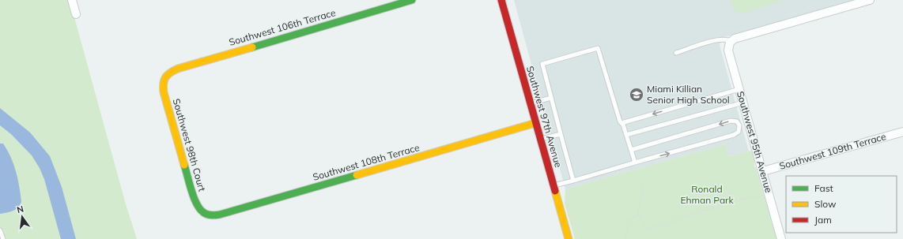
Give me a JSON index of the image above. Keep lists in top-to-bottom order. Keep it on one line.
{"streets":{"street":["Southwest 106th Terrace","Southwest 97th Avenue","Southwest 95th Avenue","Southwest 98th Court","Southwest 109th Terrace","Southwest 108th Terrace"]},"crossings":[["Southwest 106th Terrace","Southwest 98th Court"],["Southwest 97th Avenue","Southwest 108th Terrace"],["Southwest 95th Avenue","Southwest 109th Terrace"],["Southwest 98th Court","Southwest 108th Terrace"]],"parks":["Ronald Ehman Park"],"places":{"school or university":["Miami Killian Senior High School"]},"legend":["Fast","Slow","Jam"],"north":"top"}
